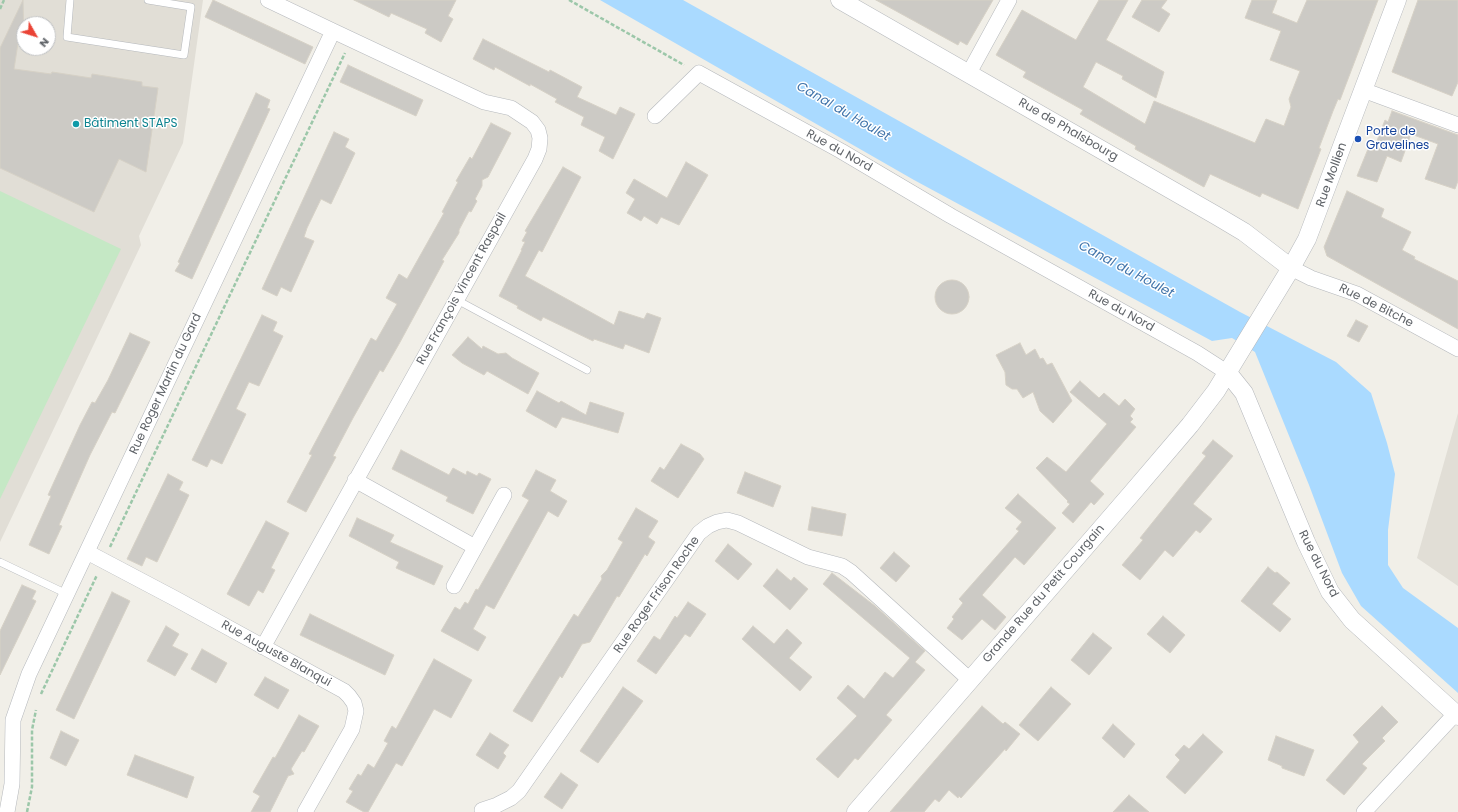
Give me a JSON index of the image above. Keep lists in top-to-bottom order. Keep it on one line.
{"streets":{"street":["Rue de Phalsbourg","Rue du Nord","Rue Mollien","Rue François Vincent Raspail","Rue de Bitche","Rue Roger Martin du Gard","Grande Rue du Petit Courgain","Rue Roger Frison Roche","Rue Auguste Blanqui"]},"crossings":[["Rue de Phalsbourg","Rue Mollien"],["Rue de Phalsbourg","Rue de Bitche"],["Rue du Nord","Grande Rue du Petit Courgain"],["Rue Mollien","Rue de Bitche"],["Rue Mollien","Grande Rue du Petit Courgain"],["Rue François Vincent Raspail","Rue Roger Martin du Gard"],["Rue François Vincent Raspail","Rue Auguste Blanqui"],["Rue Roger Martin du Gard","Rue Auguste Blanqui"],["Grande Rue du Petit Courgain","Rue Roger Frison Roche"]],"water":["Canal du Houlet"],"places":["Bâtiment STAPS","Porte de Gravelines"],"north":"bottom right"}
